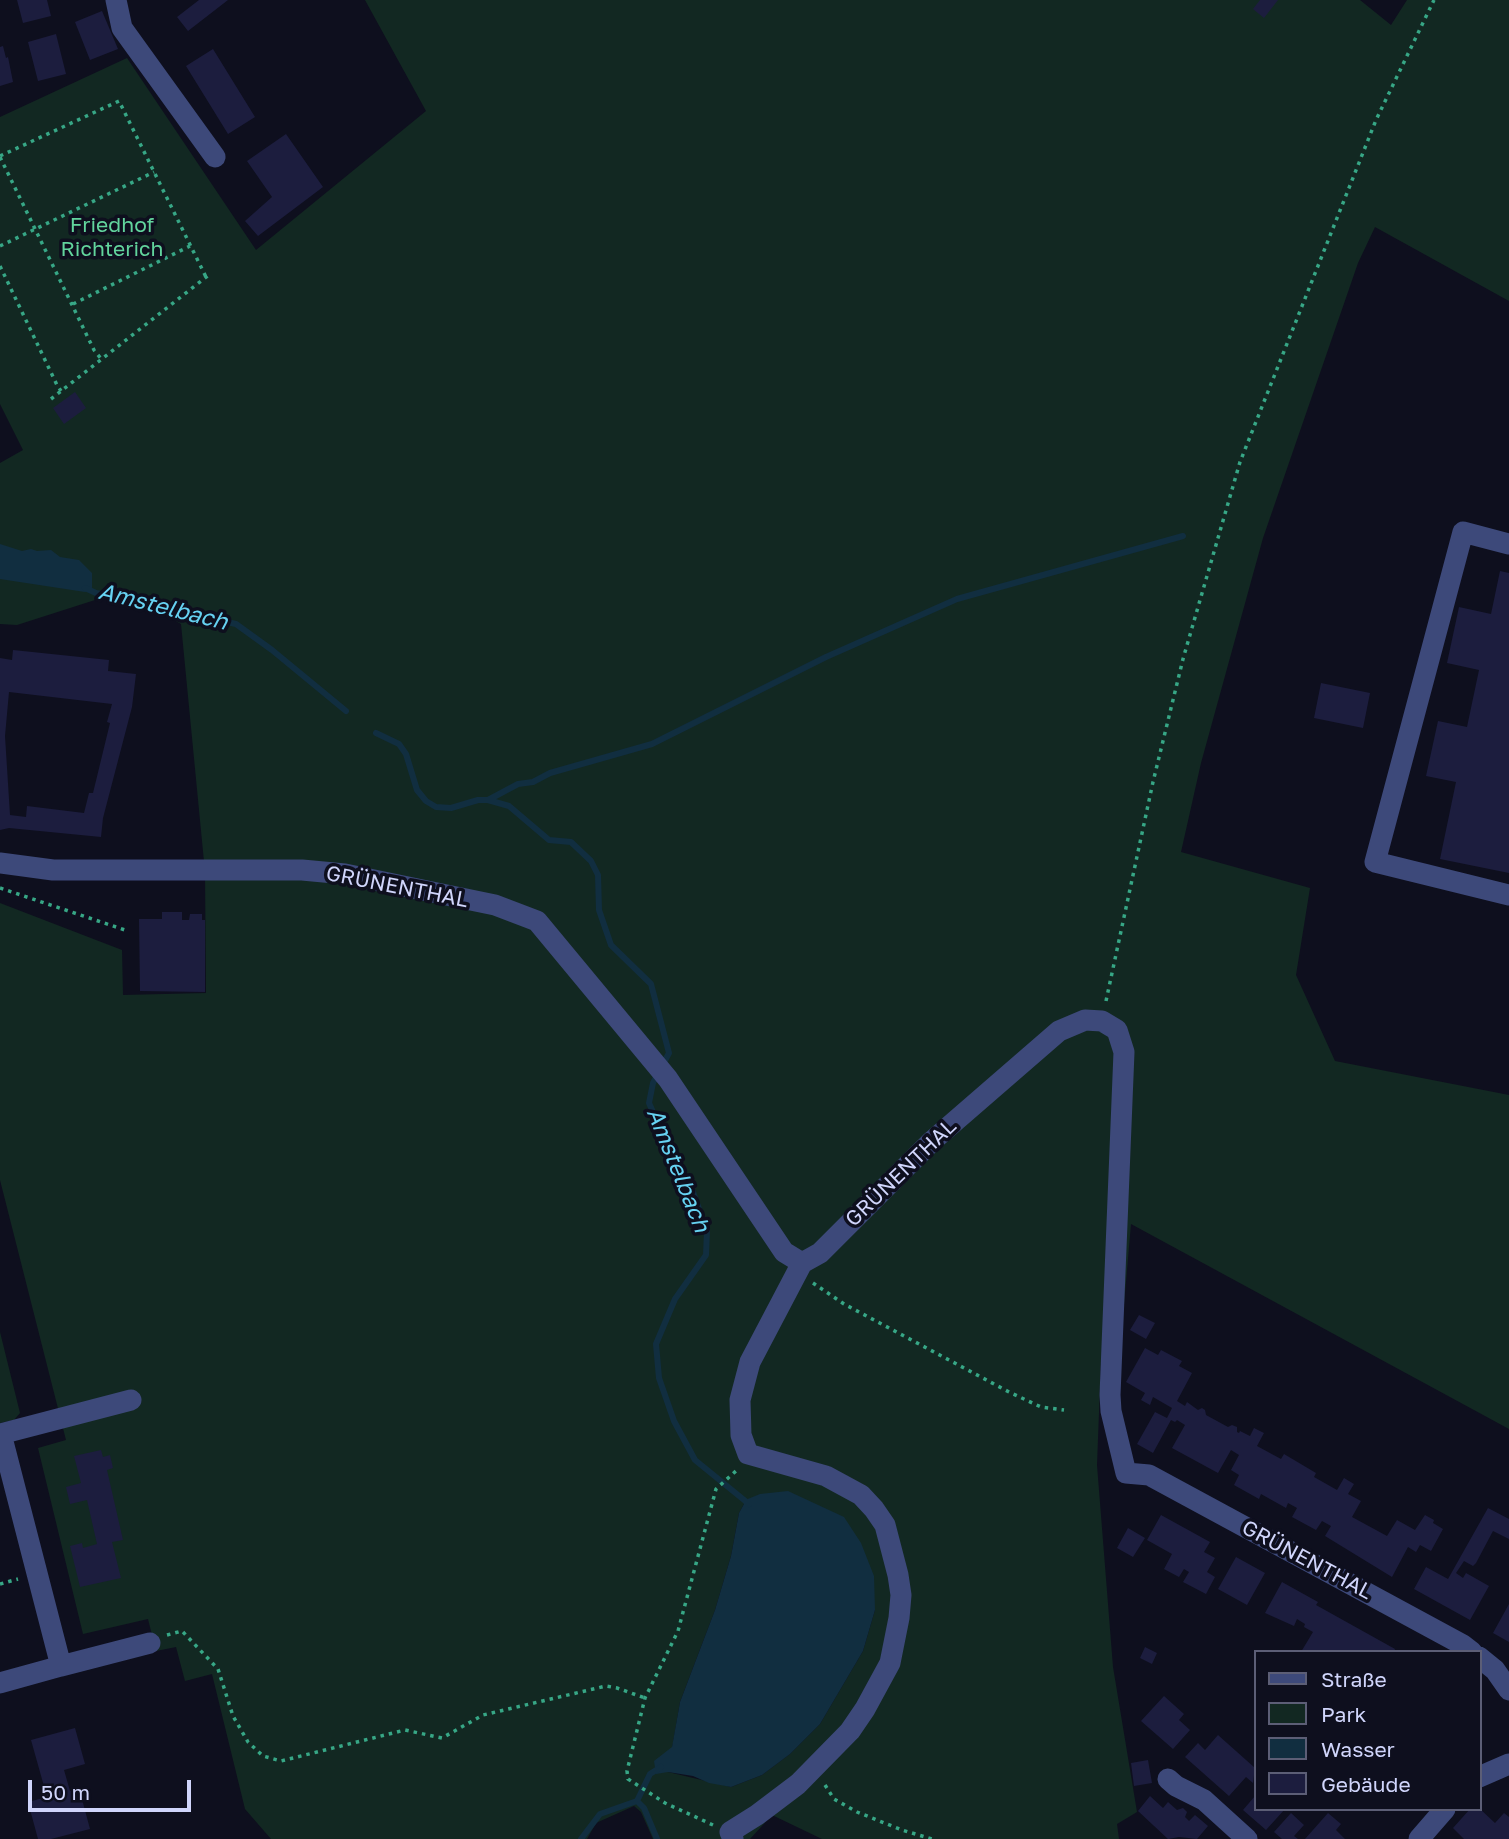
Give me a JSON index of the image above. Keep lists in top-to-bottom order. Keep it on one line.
{"streets":{"street":["GRÜNENTHAL"]},"water":["Amstelbach"],"parks":["Friedhof Richterich"],"legend":["Straße","Park","Wasser","Gebäude"],"scale_bar":"50 m"}
